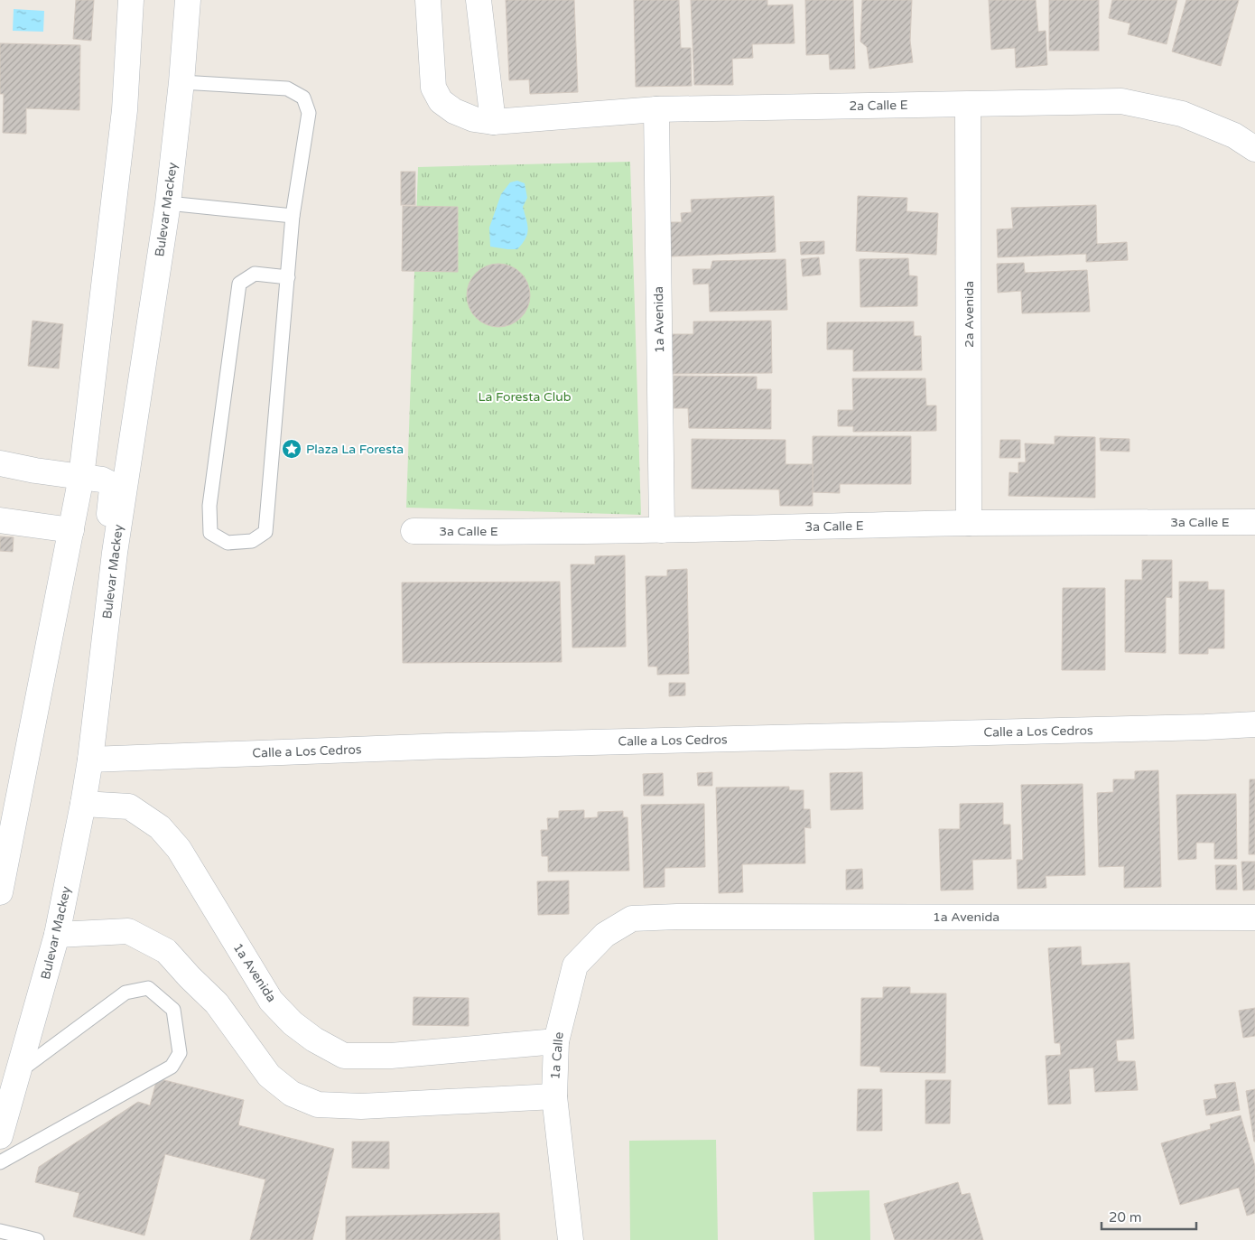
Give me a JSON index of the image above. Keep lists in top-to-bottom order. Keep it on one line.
{"streets":{"street":["2a Calle E","Bulevar Mackey","2a Avenida","1a Avenida","3a Calle E","Calle a Los Cedros","1a Calle"]},"crossings":[["2a Calle E","2a Avenida"],["2a Calle E","1a Avenida"],["Bulevar Mackey","1a Avenida"],["Bulevar Mackey","Calle a Los Cedros"],["2a Avenida","3a Calle E"],["1a Avenida","3a Calle E"],["1a Avenida","1a Calle"]],"parks":["La Foresta Club"],"places":{"place":["Plaza La Foresta"]},"scale_bar":"20 m"}
